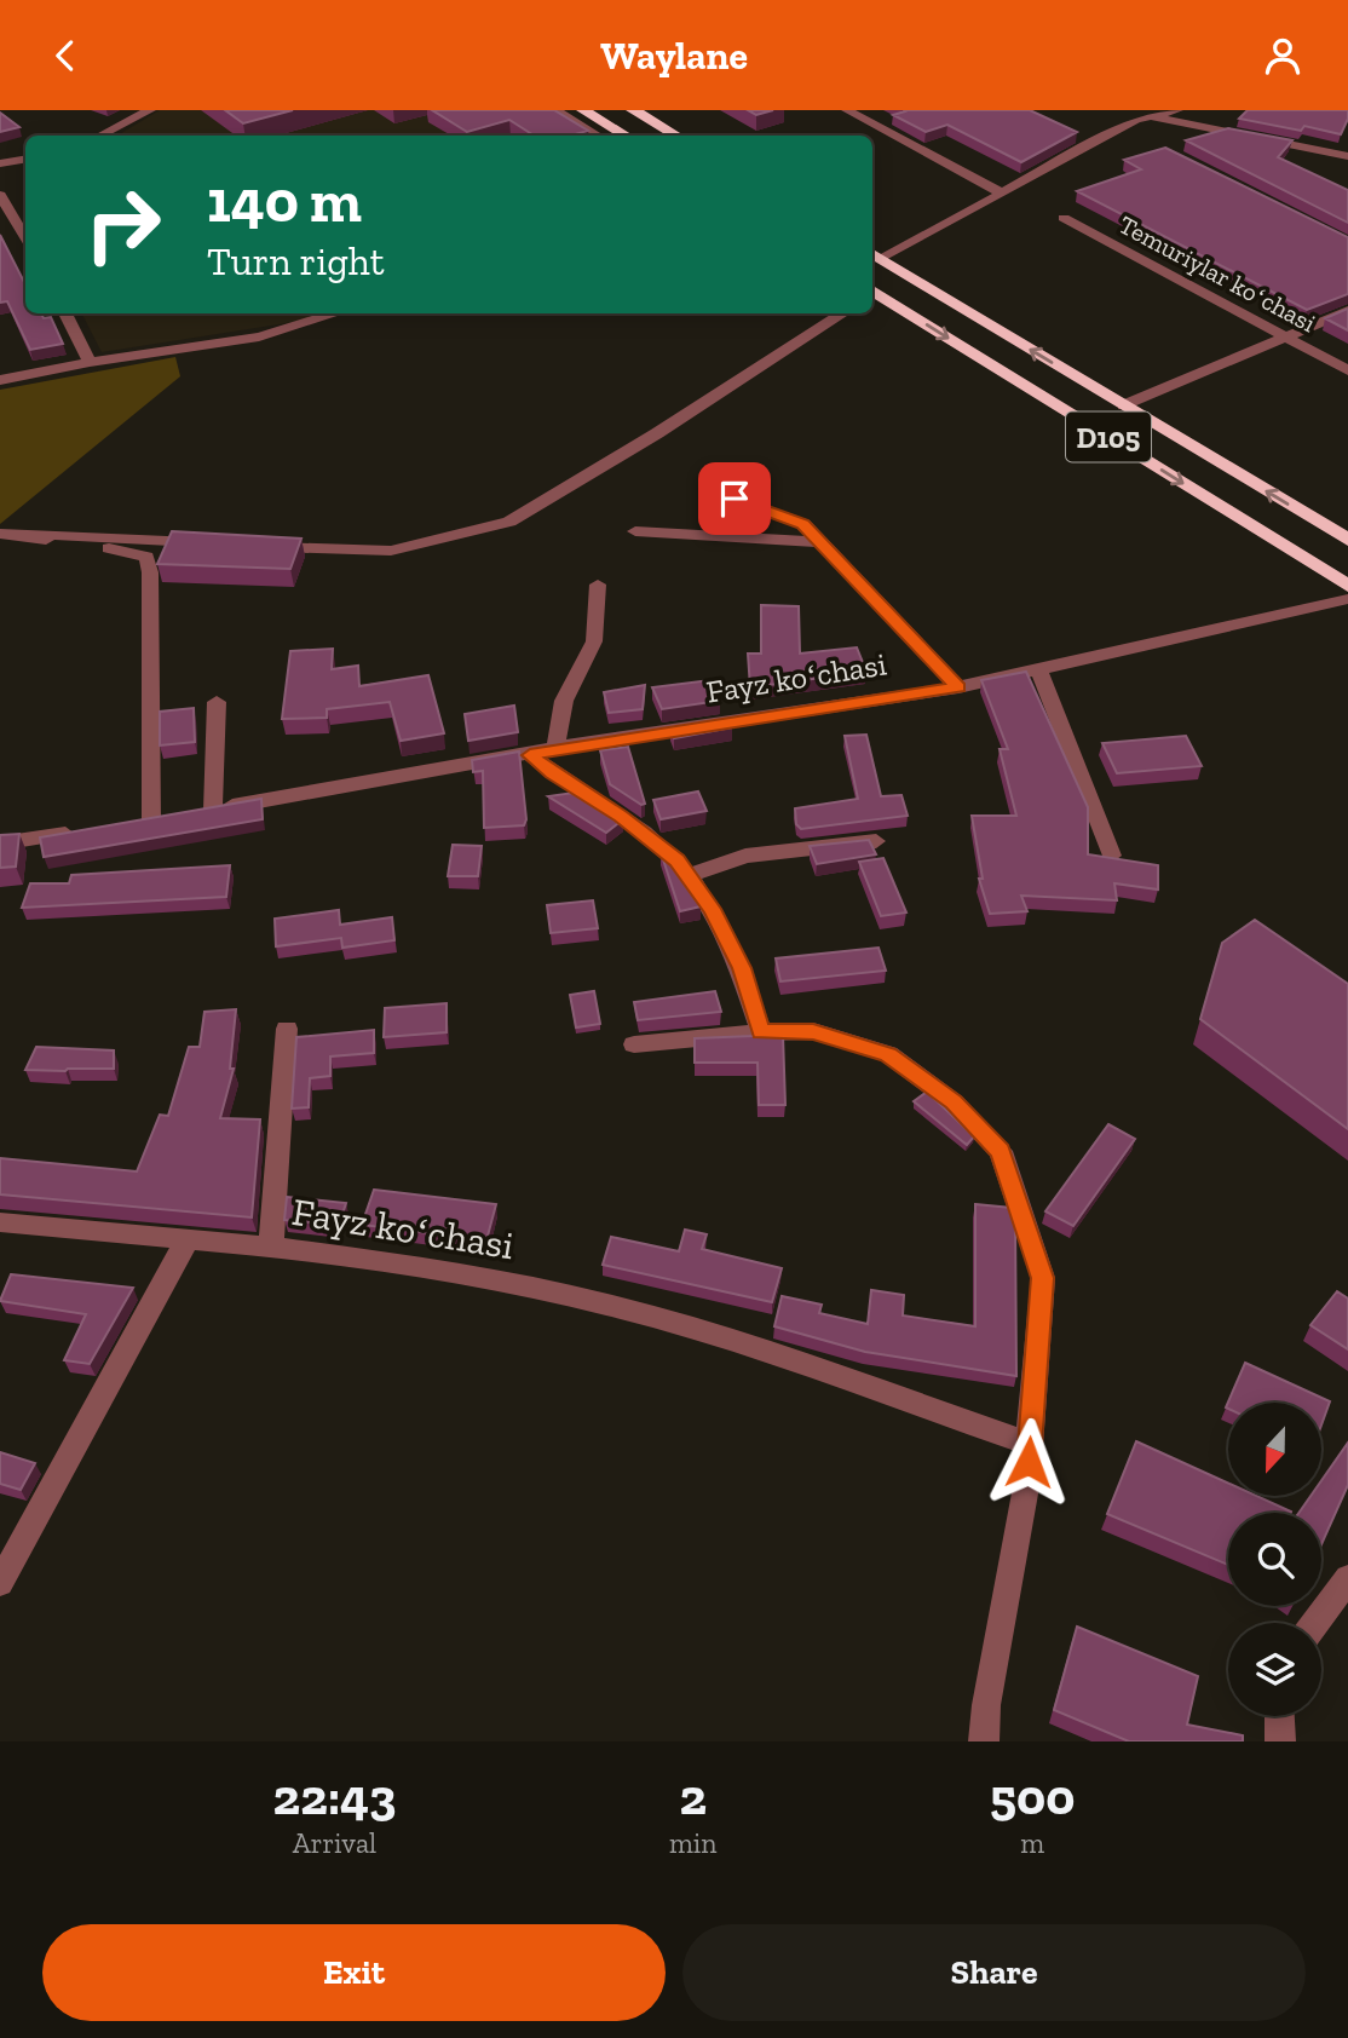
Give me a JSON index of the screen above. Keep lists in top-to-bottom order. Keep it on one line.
{"streets":{"highway":["D105"],"street":["Temuriylar koʻchasi","Fayz koʻchasi"]},"north":"bottom","page":{"header":"Waylane","turn":["140 m","Turn right"],"eta":["22:43","Arrival","2","min","500","m"],"buttons":["Exit","Share"]}}
